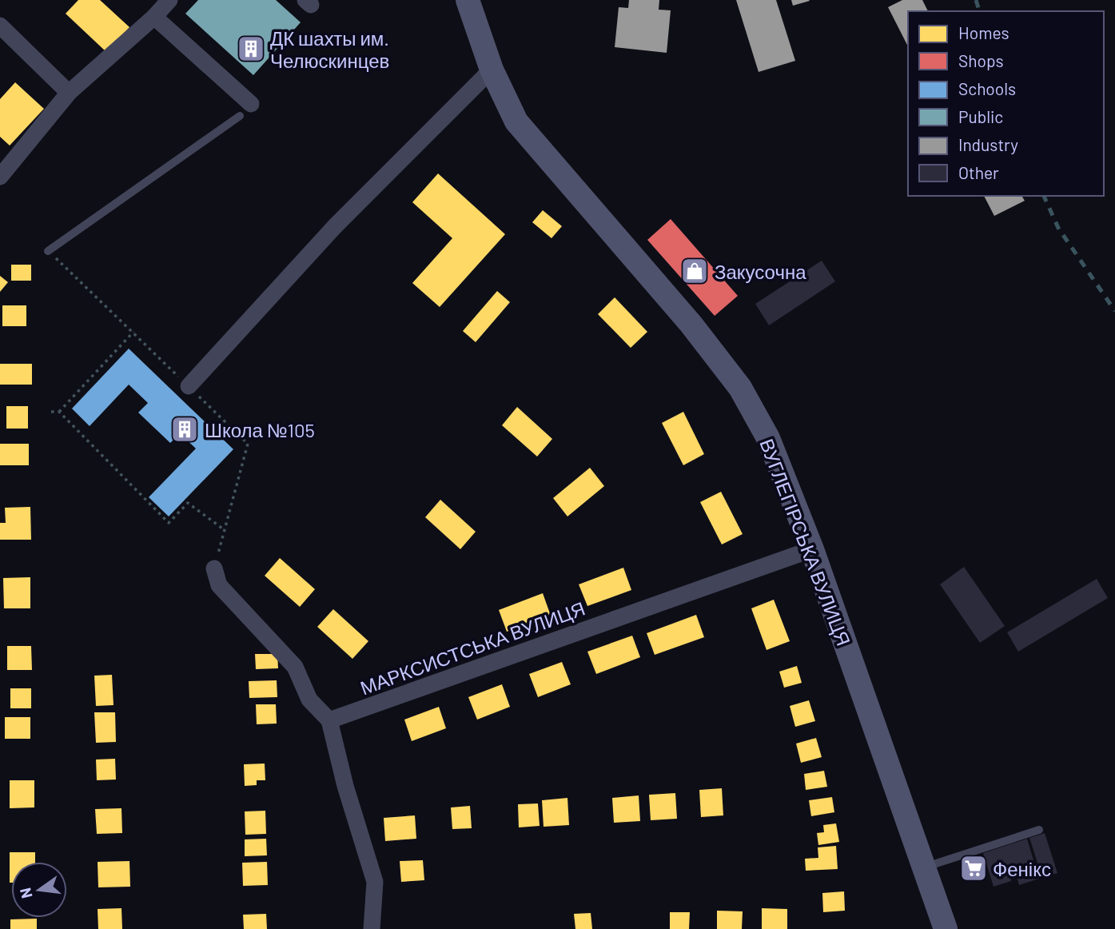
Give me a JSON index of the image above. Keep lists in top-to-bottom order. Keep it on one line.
{"streets":{"street":["ВУГЛЕГІРСЬКА ВУЛИЦЯ","МАРКСИСТСЬКА ВУЛИЦЯ"]},"crossings":[["ВУГЛЕГІРСЬКА ВУЛИЦЯ","МАРКСИСТСЬКА ВУЛИЦЯ"]],"places":{"building":["ДК шахты им. Челюскинцев","Школа №105"],"shop":["Закусочна"],"supermarket":["Фенікс"]},"legend":["Homes","Shops","Schools","Public","Industry","Other"],"north":"left"}
